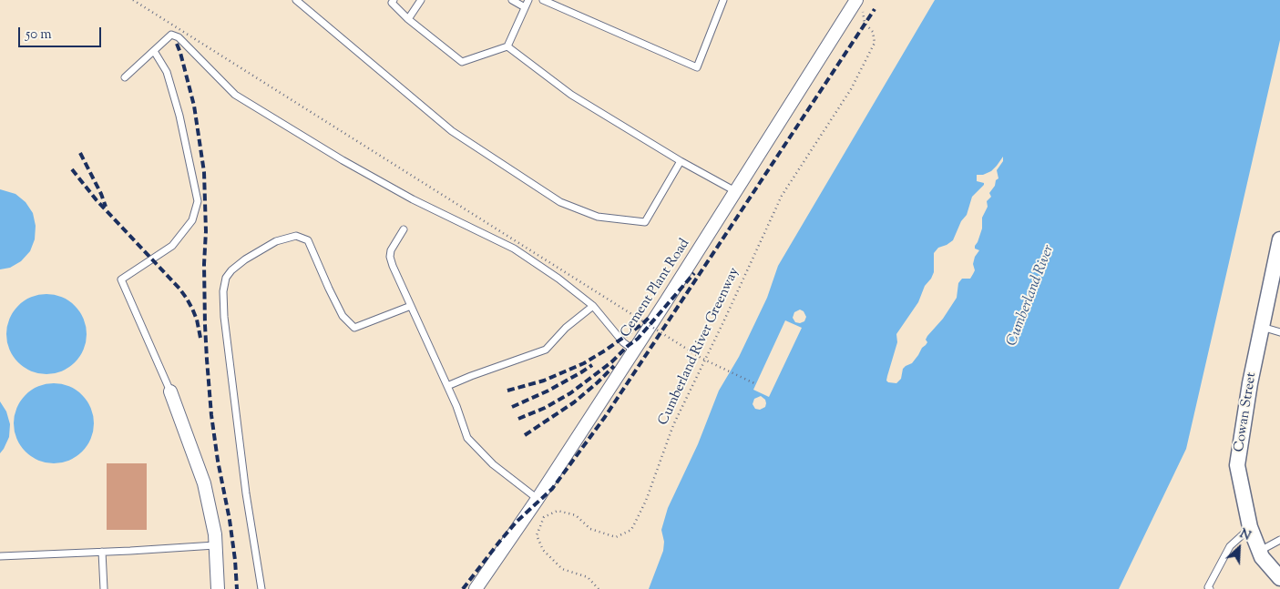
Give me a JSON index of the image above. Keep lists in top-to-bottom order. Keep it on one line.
{"streets":{"street":["Cement Plant Road","Cowan Street"],"path":["Cumberland River Greenway"]},"crossings":[["Cement Plant Road","Cumberland River Greenway"]],"water":["Cumberland River"],"scale_bar":"50 m","north":"top right"}
